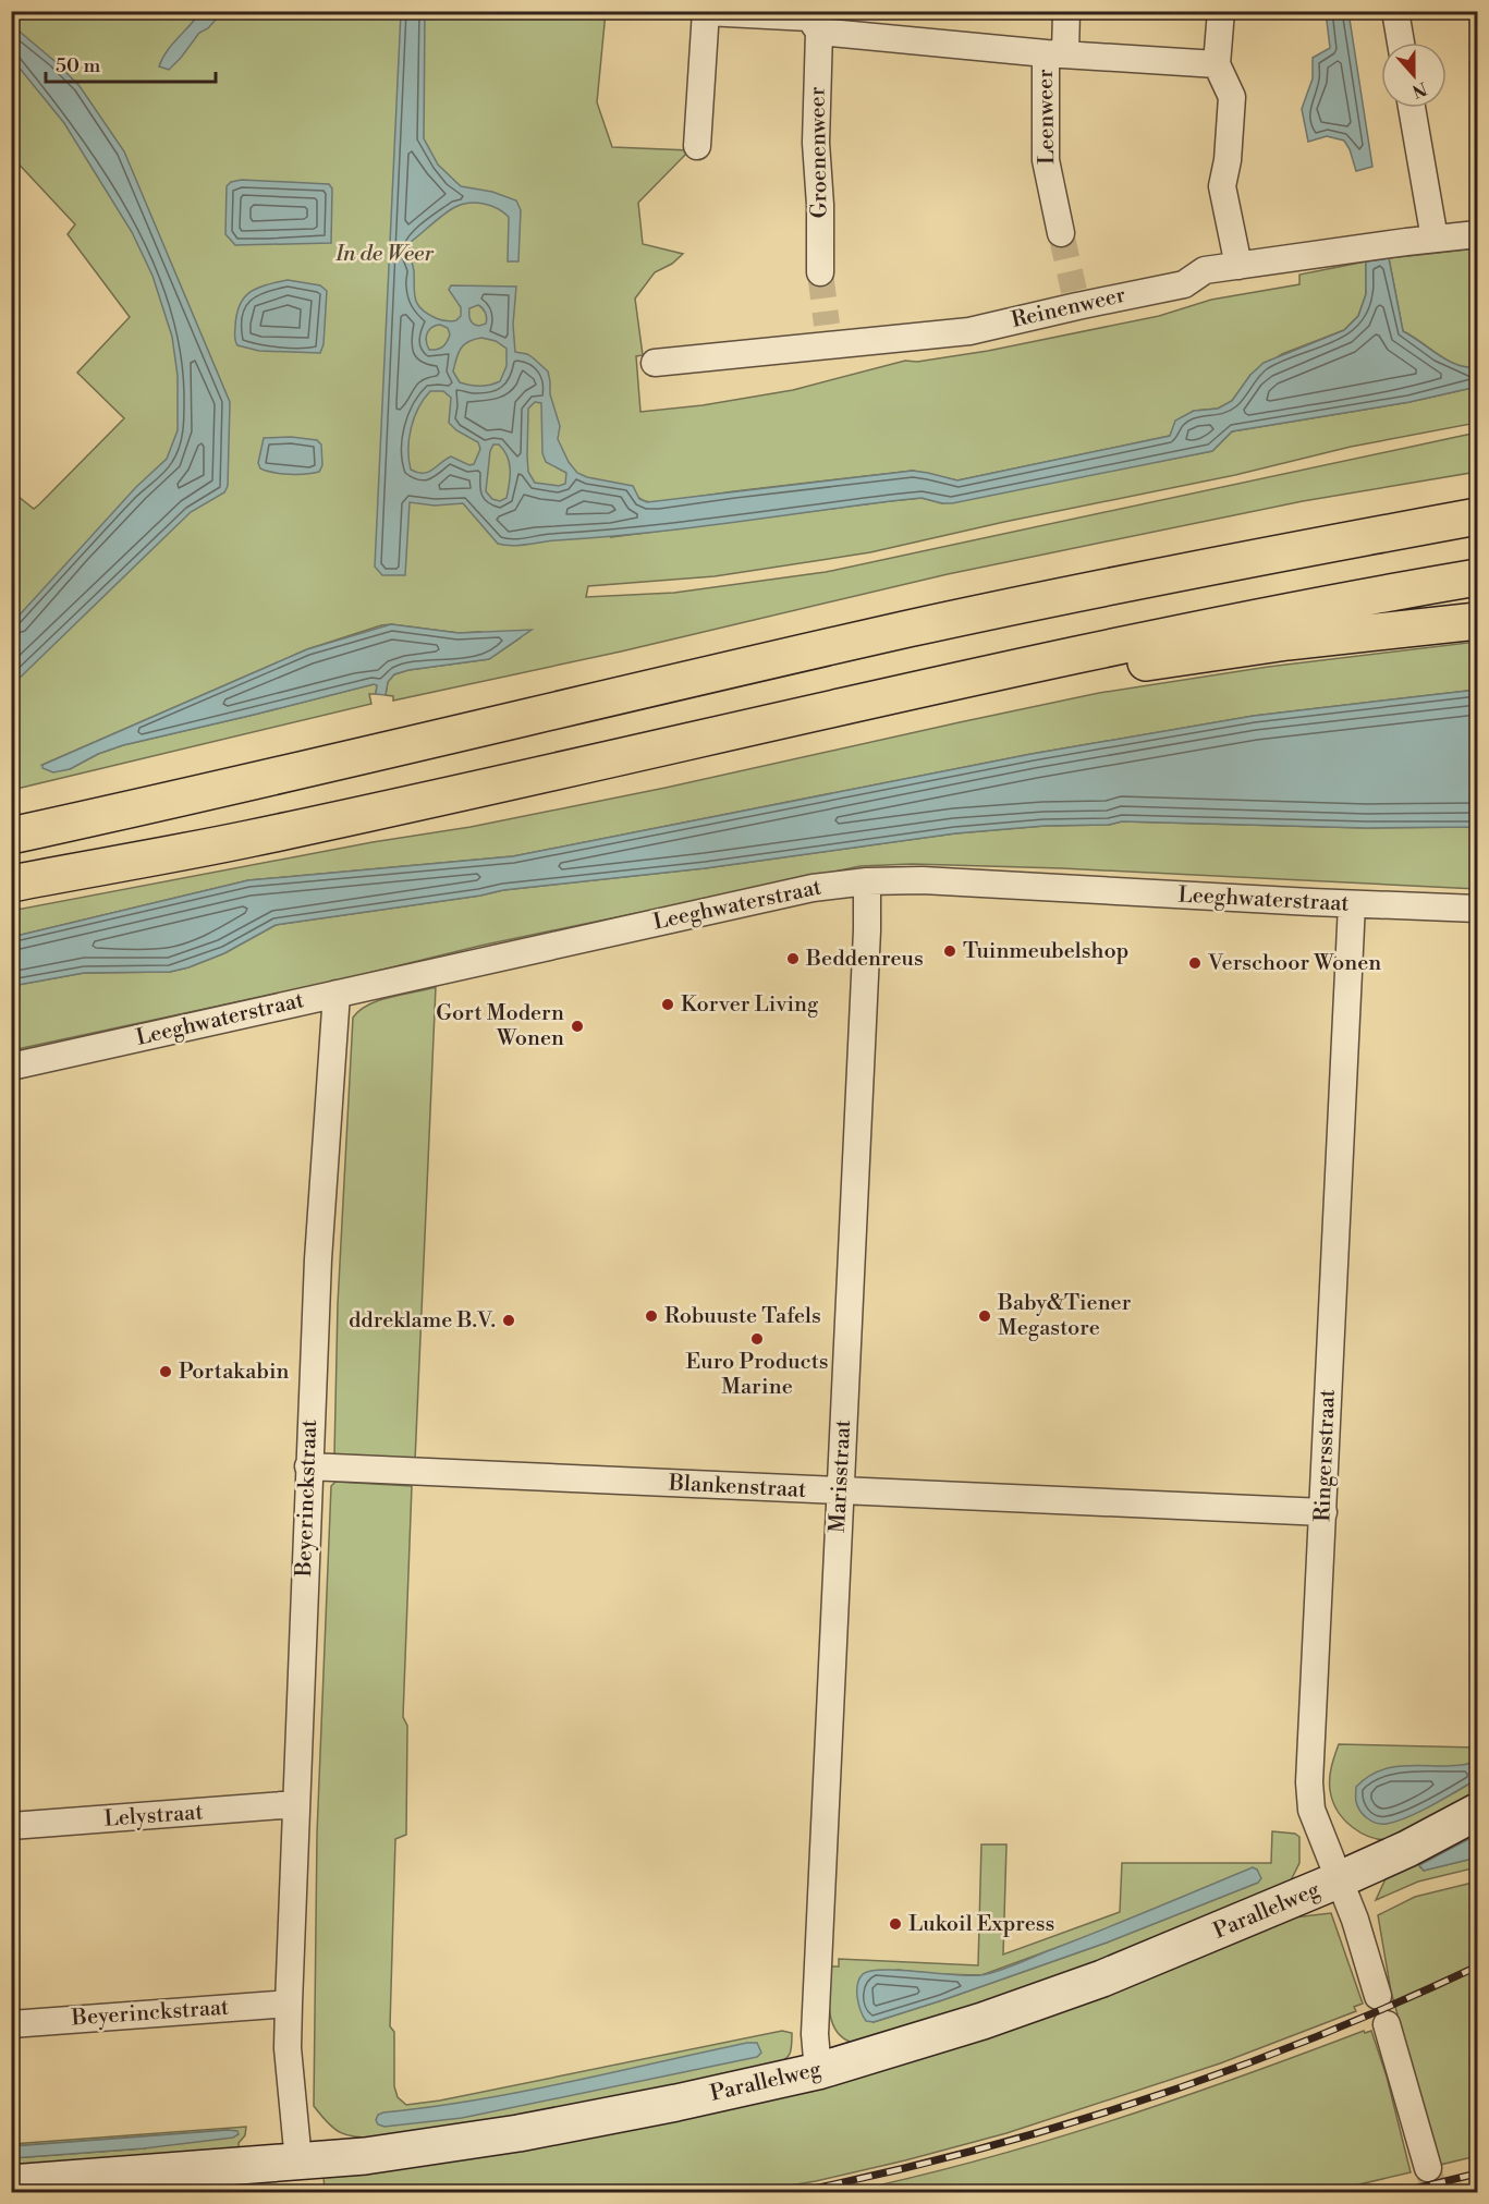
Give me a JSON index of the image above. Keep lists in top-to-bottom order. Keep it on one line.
{"streets":{"main road":["Parallelweg"],"street":["Leenweer","Groenenweer","Reinenweer","Leeghwaterstraat","Ringersstraat","Marisstraat","Blankenstraat","Beyerinckstraat","Lelystraat"]},"crossings":[["Leeghwaterstraat","Ringersstraat"],["Leeghwaterstraat","Marisstraat"],["Leeghwaterstraat","Beyerinckstraat"],["Ringersstraat","Blankenstraat"],["Ringersstraat","Parallelweg"],["Marisstraat","Blankenstraat"],["Marisstraat","Parallelweg"],["Blankenstraat","Beyerinckstraat"],["Beyerinckstraat","Lelystraat"],["Beyerinckstraat","Parallelweg"]],"parks":["In de Weer"],"places":["Tuinmeubelshop","Beddenreus","Verschoor Wonen","Korver Living","Gort Modern Wonen","Robuuste Tafels","Baby&Tiener Megastore","ddreklame B.V.","Euro Products Marine","Portakabin","Lukoil Express"],"scale_bar":"50 m","north":"bottom"}
